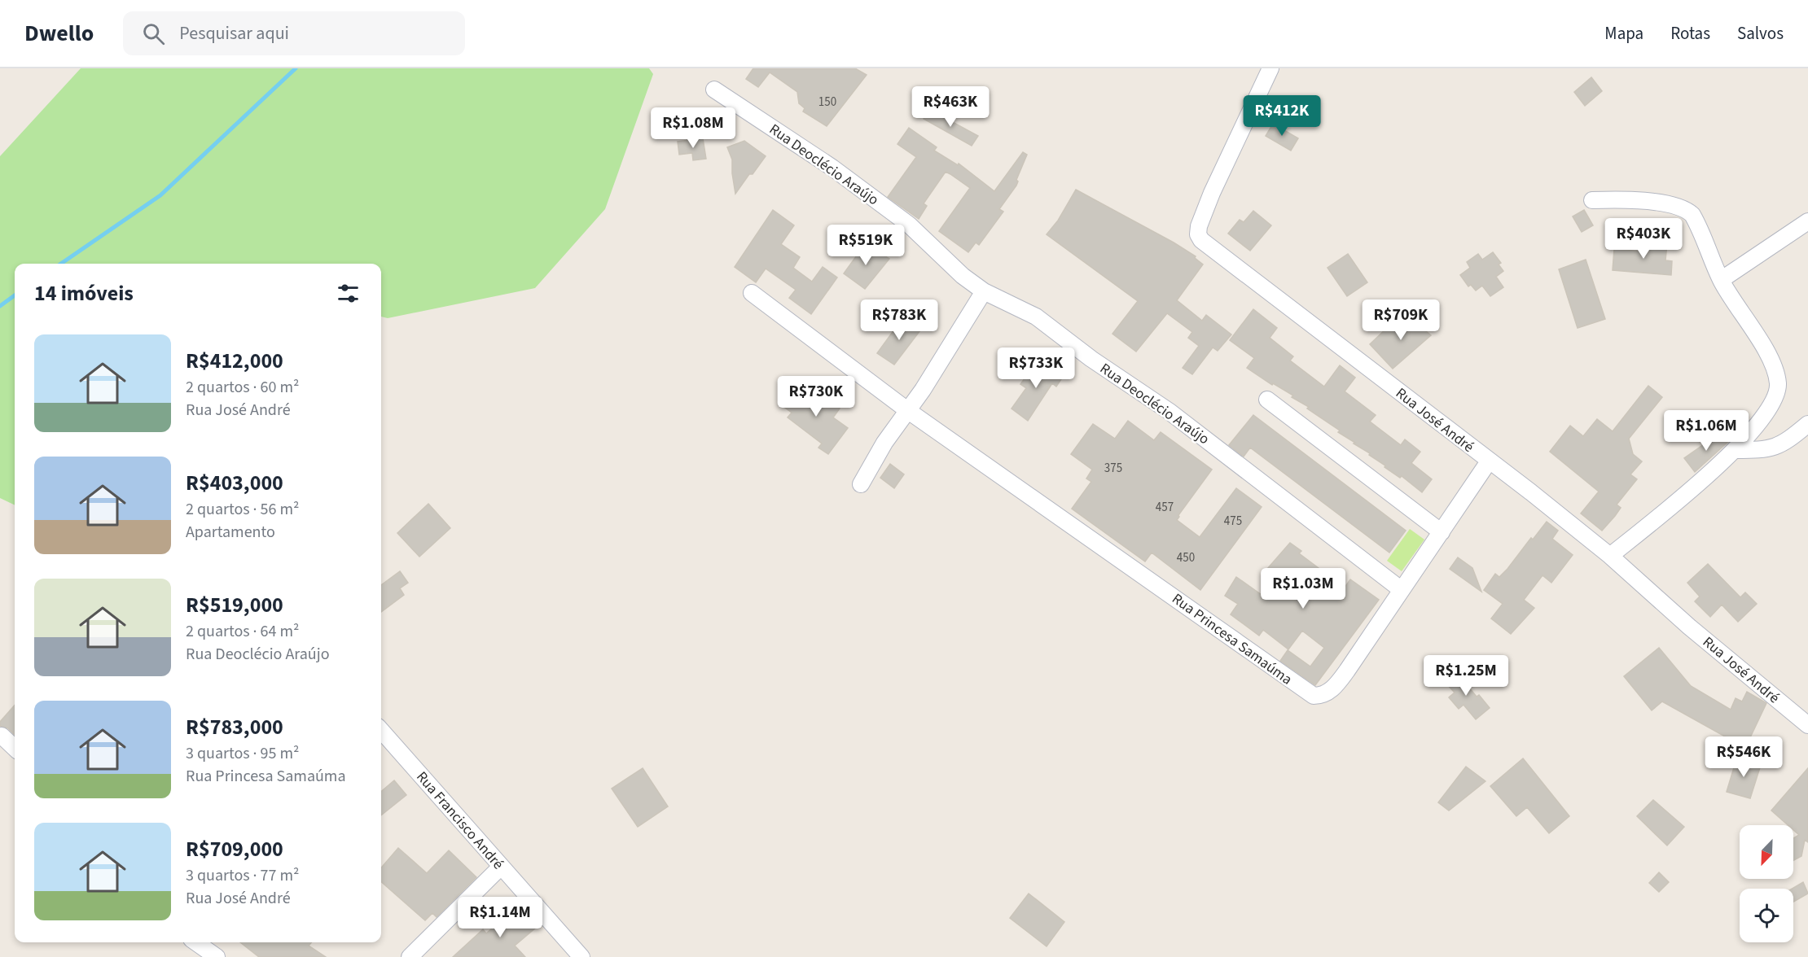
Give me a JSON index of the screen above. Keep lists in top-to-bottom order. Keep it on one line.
{"streets":{"street":["Rua Deoclécio Araújo","Rua José André","Rua Princesa Samaúma","Rua Francisco André"]},"crossings":[["Rua Deoclécio Araújo","Rua Princesa Samaúma"],["Rua José André","Rua Princesa Samaúma"]],"house_numbers":["150","375","457","475","450"],"north":"bottom left","page":{"header":"Dwello","search":"Pesquisar aqui","nav":["Mapa","Rotas","Salvos"],"price":["R$463K","R$412K","R$1.08M","R$403K","R$519K","R$783K","R$709K","R$733K","R$730K","R$1.06M","R$1.03M","R$1.25M","R$546K","R$1.14M"],"heading":"14 imóveis","list":[{"name":"R$412,000","note":"2 quartos · 60 m² · Rua José André"},{"name":"R$403,000","note":"2 quartos · 56 m² · Apartamento"},{"name":"R$519,000","note":"2 quartos · 64 m² · Rua Deoclécio Araújo"},{"name":"R$783,000","note":"3 quartos · 95 m² · Rua Princesa Samaúma"},{"name":"R$709,000","note":"3 quartos · 77 m² · Rua José André"}]}}
